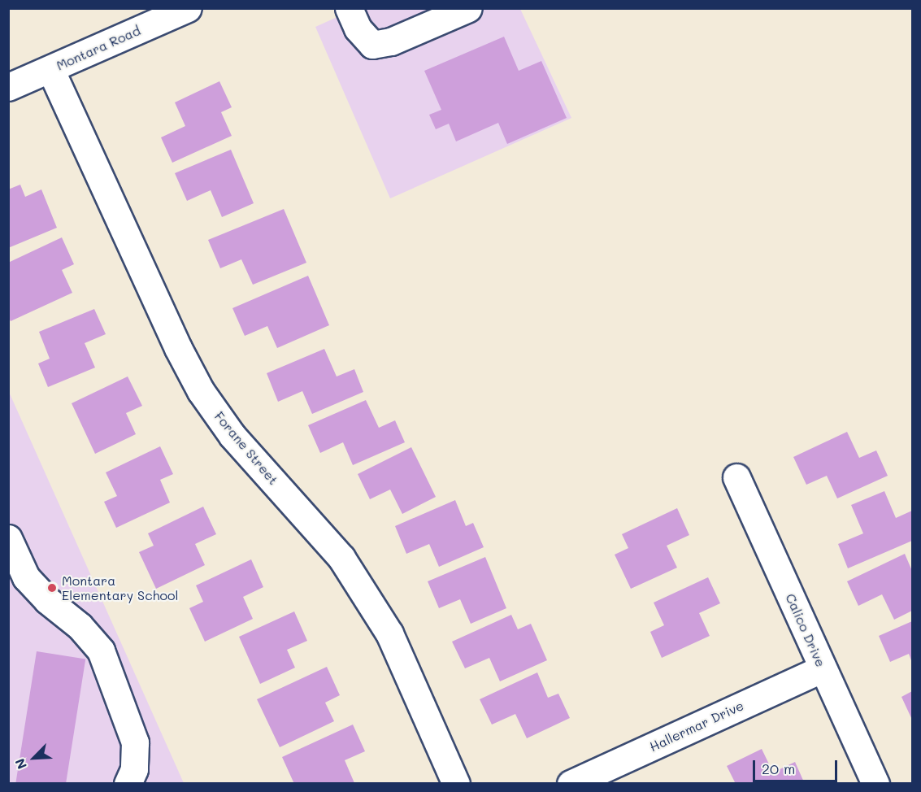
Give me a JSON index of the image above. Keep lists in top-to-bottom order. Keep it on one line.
{"streets":{"street":["Montara Road","Forane Street","Calico Drive","Hallermar Drive"]},"crossings":[["Montara Road","Forane Street"],["Calico Drive","Hallermar Drive"]],"places":["Montara Elementary School"],"scale_bar":"20 m","north":"bottom left"}
